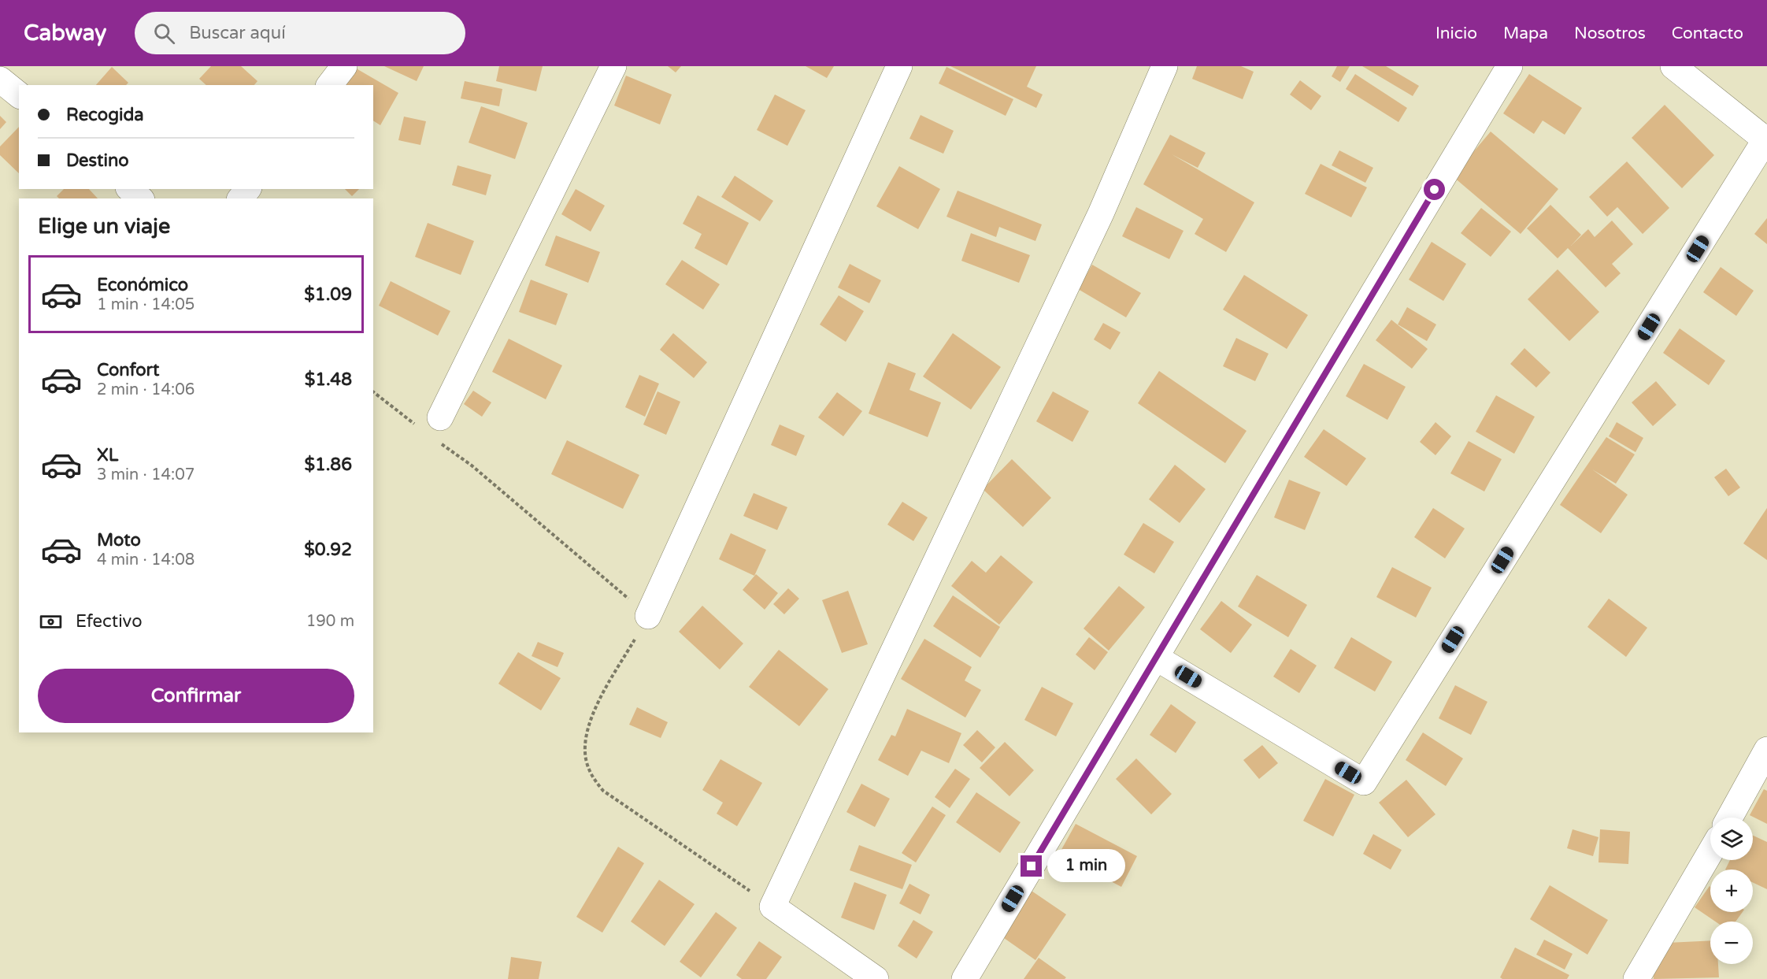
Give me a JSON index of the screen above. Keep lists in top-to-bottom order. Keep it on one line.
{"page":{"header":"Cabway","search":"Buscar aquí","nav":["Inicio","Mapa","Nosotros","Contacto"],"banner":["Recogida","Destino"],"heading":"Elige un viaje","list":[{"name":"Económico","note":"1 min · 14:05","value":"$1.09"},{"name":"Confort","note":"2 min · 14:06","value":"$1.48"},{"name":"XL","note":"3 min · 14:07","value":"$1.86"},{"name":"Moto","note":"4 min · 14:08","value":"$0.92"}],"pay":["Efectivo","190 m"],"buttons":"Confirmar","map_buttons":["+","−"],"bubble":"1 min"}}
